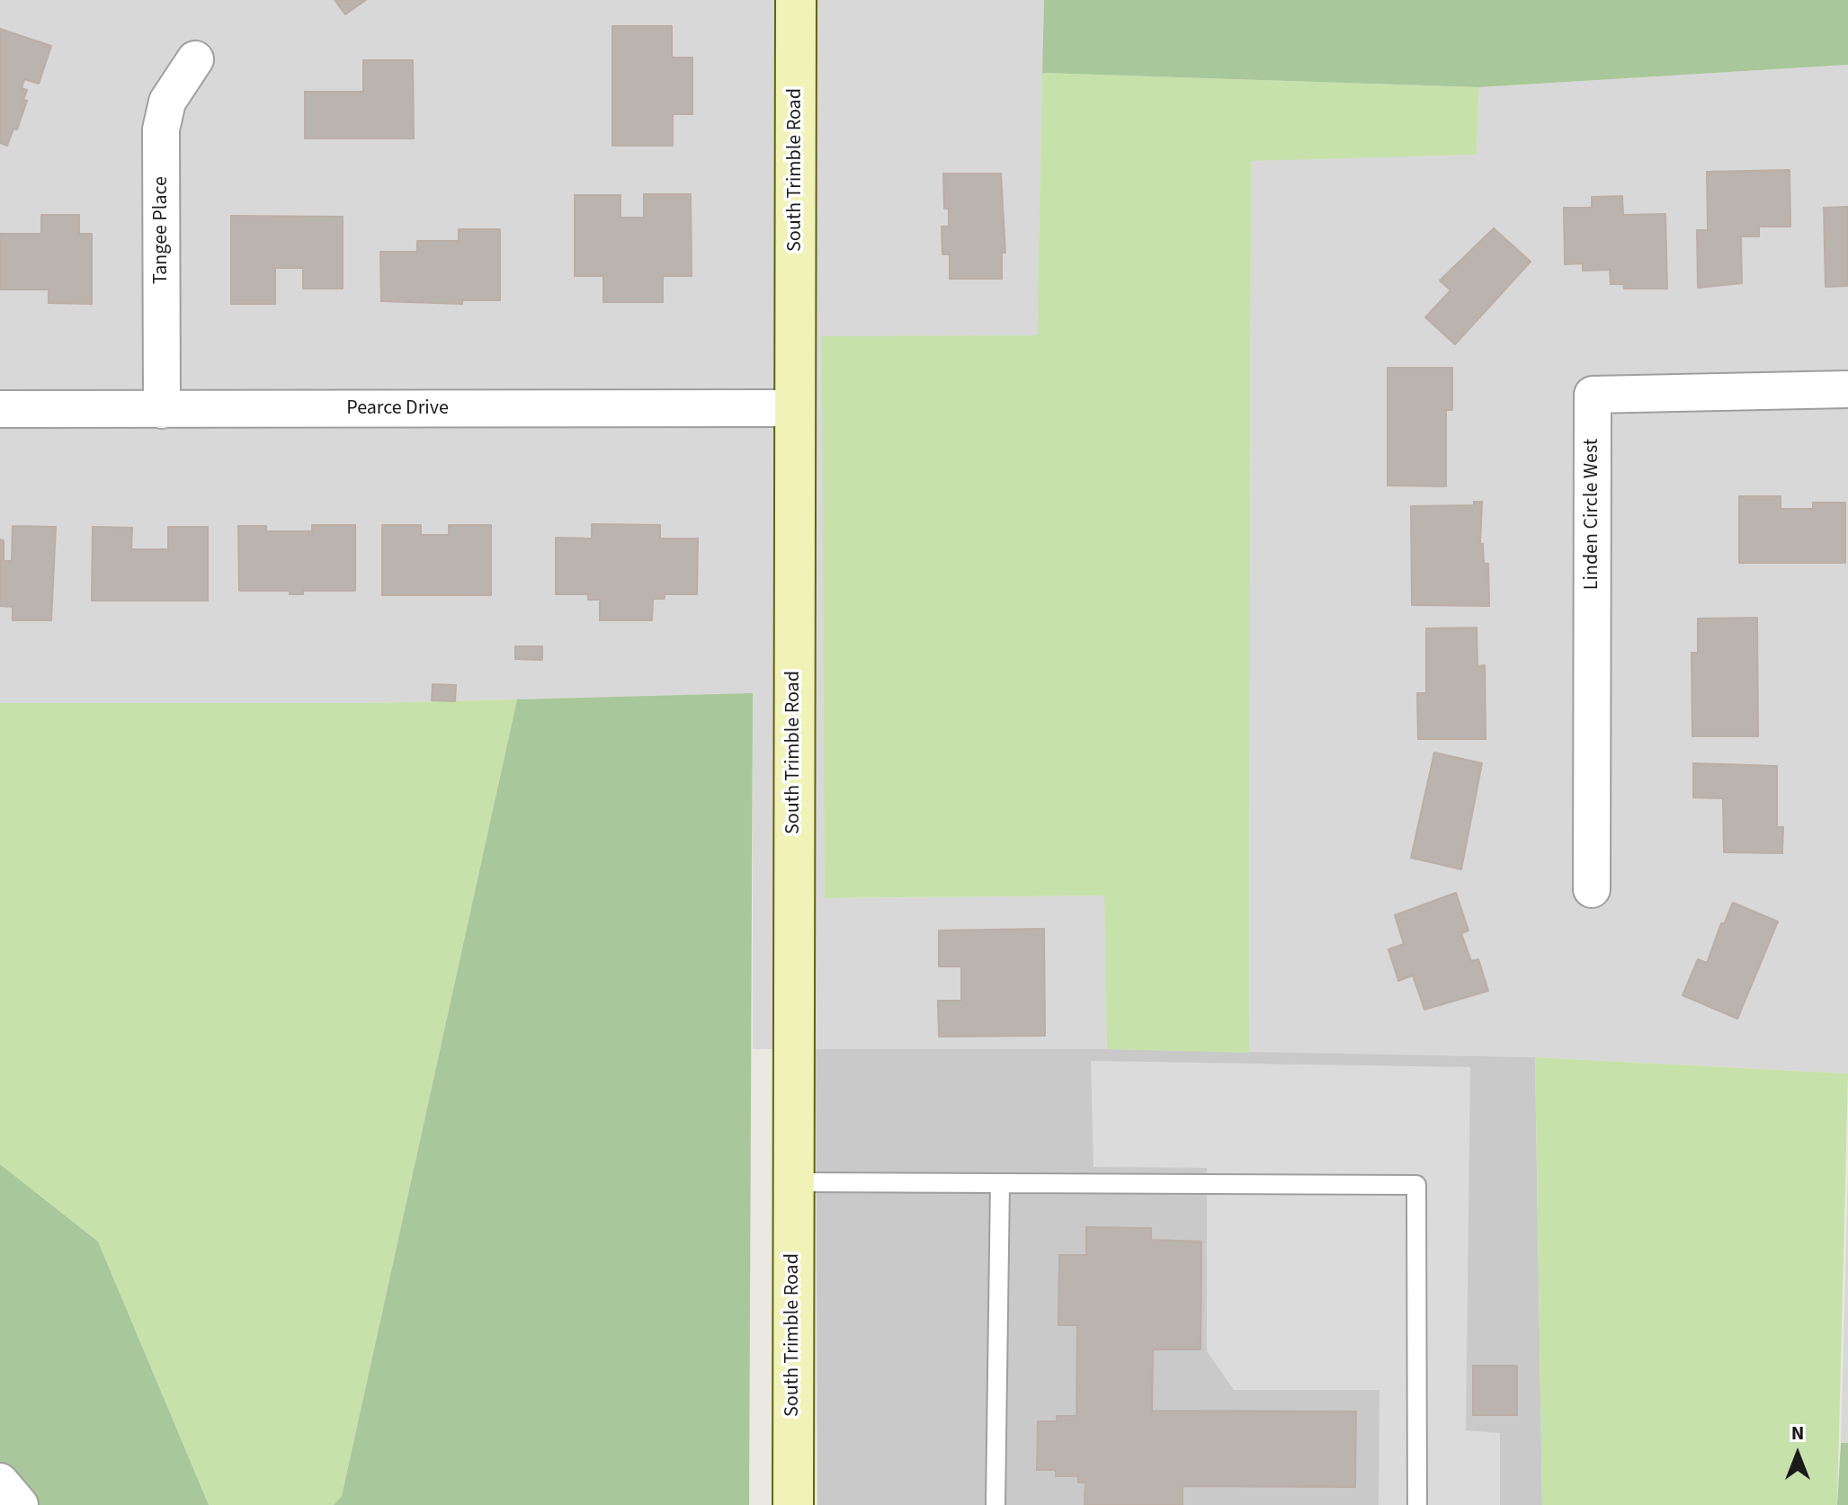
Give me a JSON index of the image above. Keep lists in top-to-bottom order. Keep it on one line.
{"streets":{"main road":["South Trimble Road"],"street":["Tangee Place","Pearce Drive","Linden Circle West"]},"crossings":[["South Trimble Road","Pearce Drive"],["Tangee Place","Pearce Drive"]],"north":"top"}
